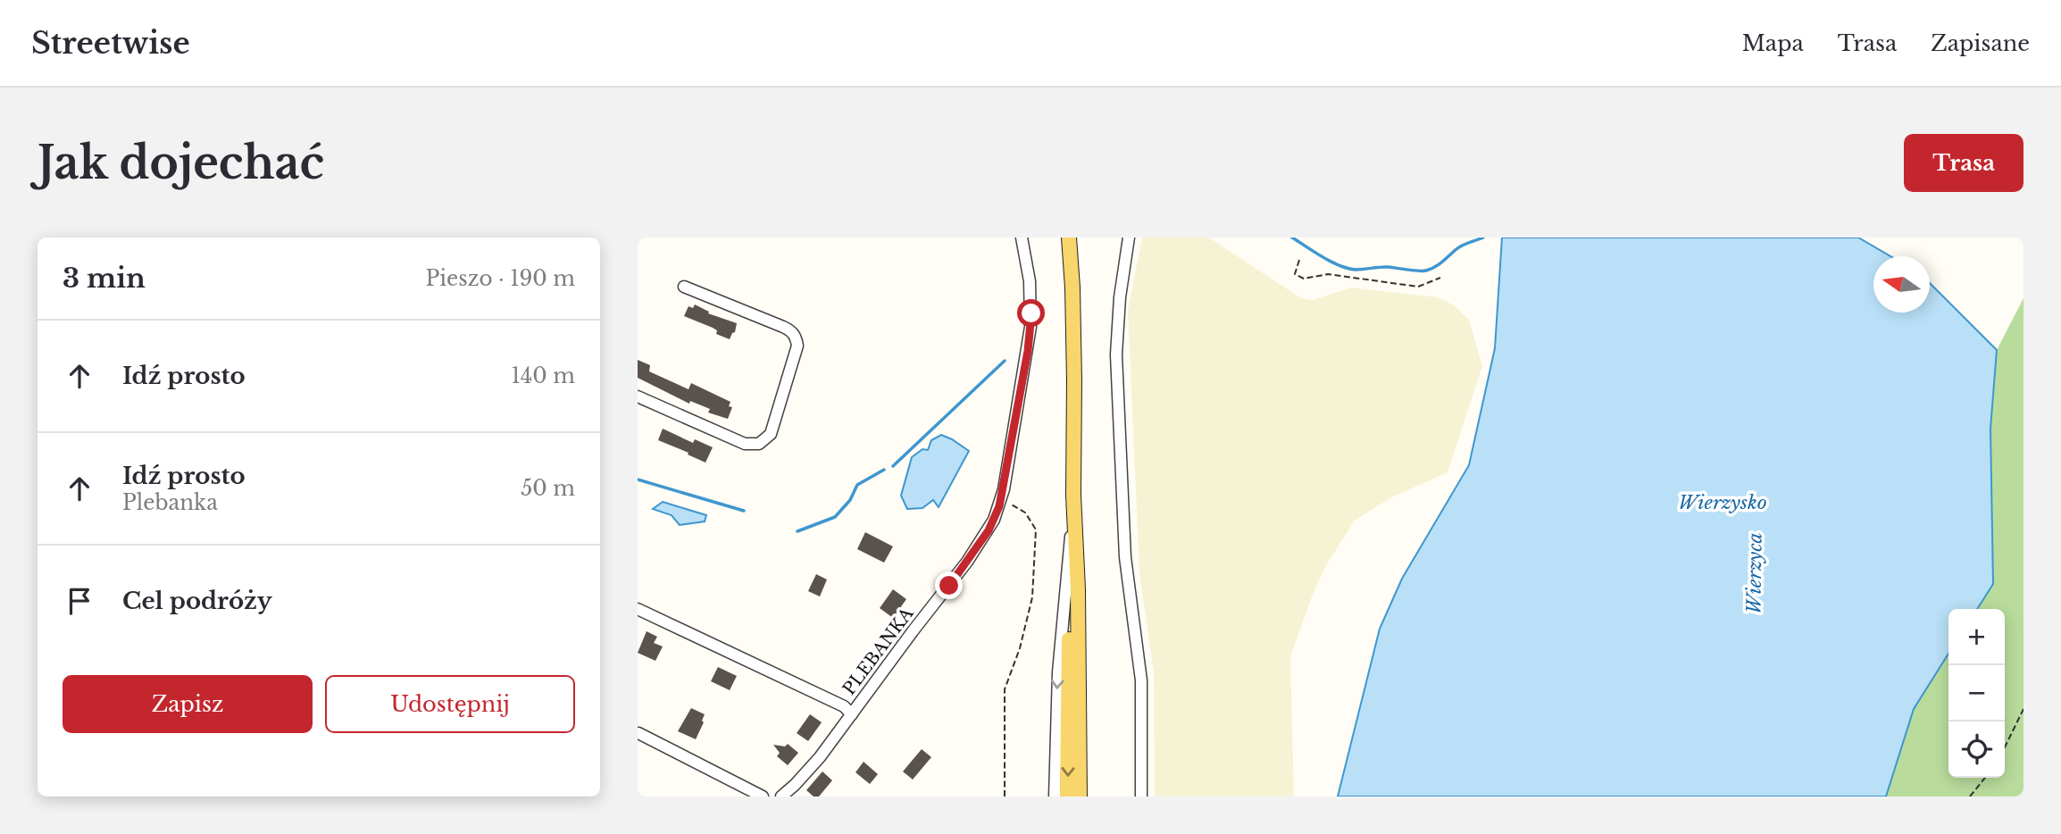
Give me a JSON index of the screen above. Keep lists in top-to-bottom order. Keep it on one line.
{"streets":{"street":["PLEBANKA"]},"water":["Wierzysko","Wierzyca"],"north":"left","page":{"header":"Streetwise","nav":["Mapa","Trasa","Zapisane"],"buttons":["Trasa",["Zapisz","Udostępnij"]],"title":"Jak dojechać","heading":["3 min","Pieszo · 190 m"],"list":[["Idź prosto","140 m"],["Idź prosto","Plebanka","50 m"],"Cel podróży"],"map_buttons":["+","−"]}}
